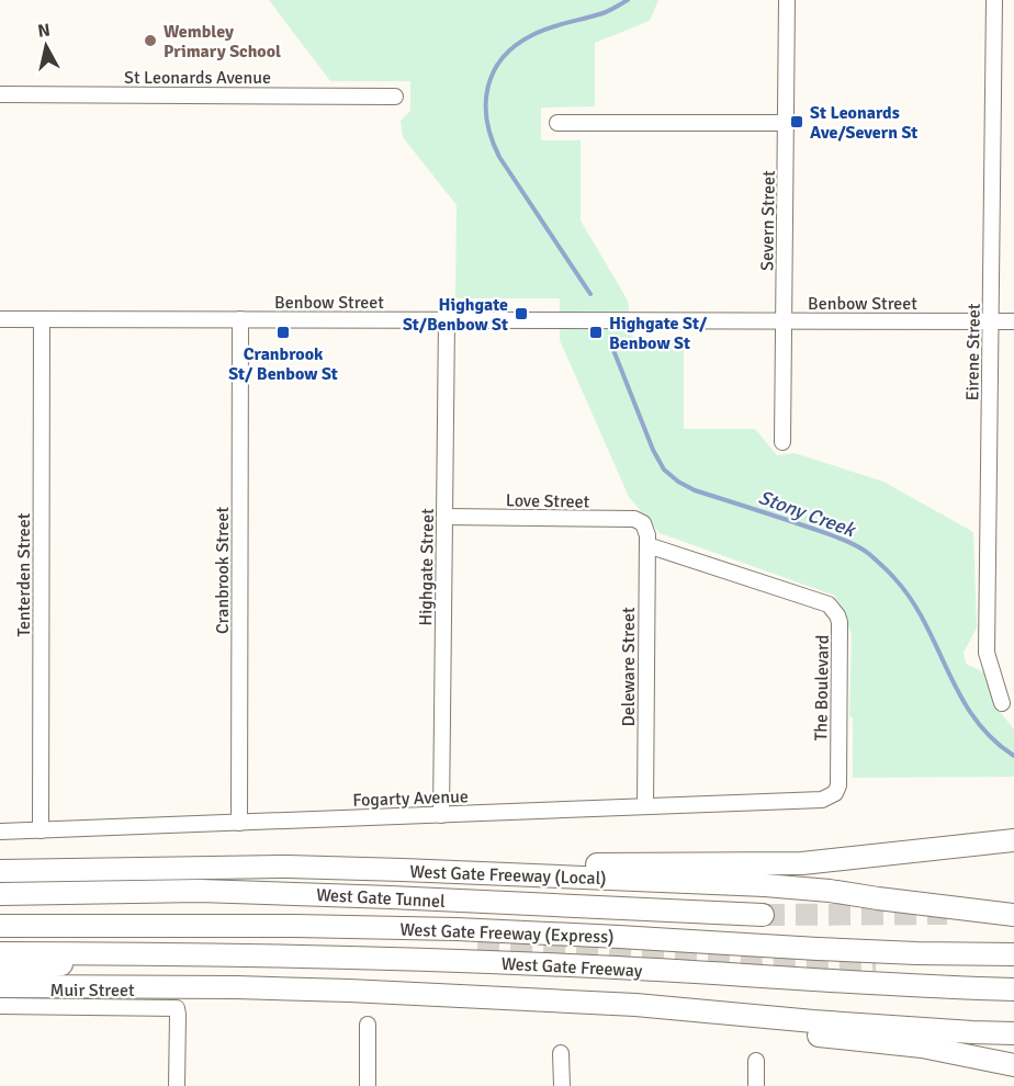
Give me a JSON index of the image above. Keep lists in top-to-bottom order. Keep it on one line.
{"streets":{"highway":["West Gate Freeway (Local)","West Gate Tunnel","West Gate Freeway (Express)","West Gate Freeway"],"street":["St Leonards Avenue","Severn Street","Benbow Street","Eirene Street","Love Street","Highgate Street","Cranbrook Street","Tenterden Street","Deleware Street","The Boulevard","Fogarty Avenue","Muir Street"]},"crossings":[["Severn Street","Benbow Street"],["Benbow Street","Eirene Street"],["Benbow Street","Highgate Street"],["Benbow Street","Cranbrook Street"],["Benbow Street","Tenterden Street"],["Love Street","Highgate Street"],["Love Street","Deleware Street"],["Highgate Street","Fogarty Avenue"],["Cranbrook Street","Fogarty Avenue"],["Tenterden Street","Fogarty Avenue"],["Deleware Street","The Boulevard"],["Deleware Street","Fogarty Avenue"],["The Boulevard","Fogarty Avenue"]],"water":["Stony Creek"],"places":{"other":["Wembley Primary School"],"transit":["St Leonards Ave/Severn St","Highgate St/Benbow St","Cranbrook St/ Benbow St","Highgate St/ Benbow St"]},"north":"top"}
